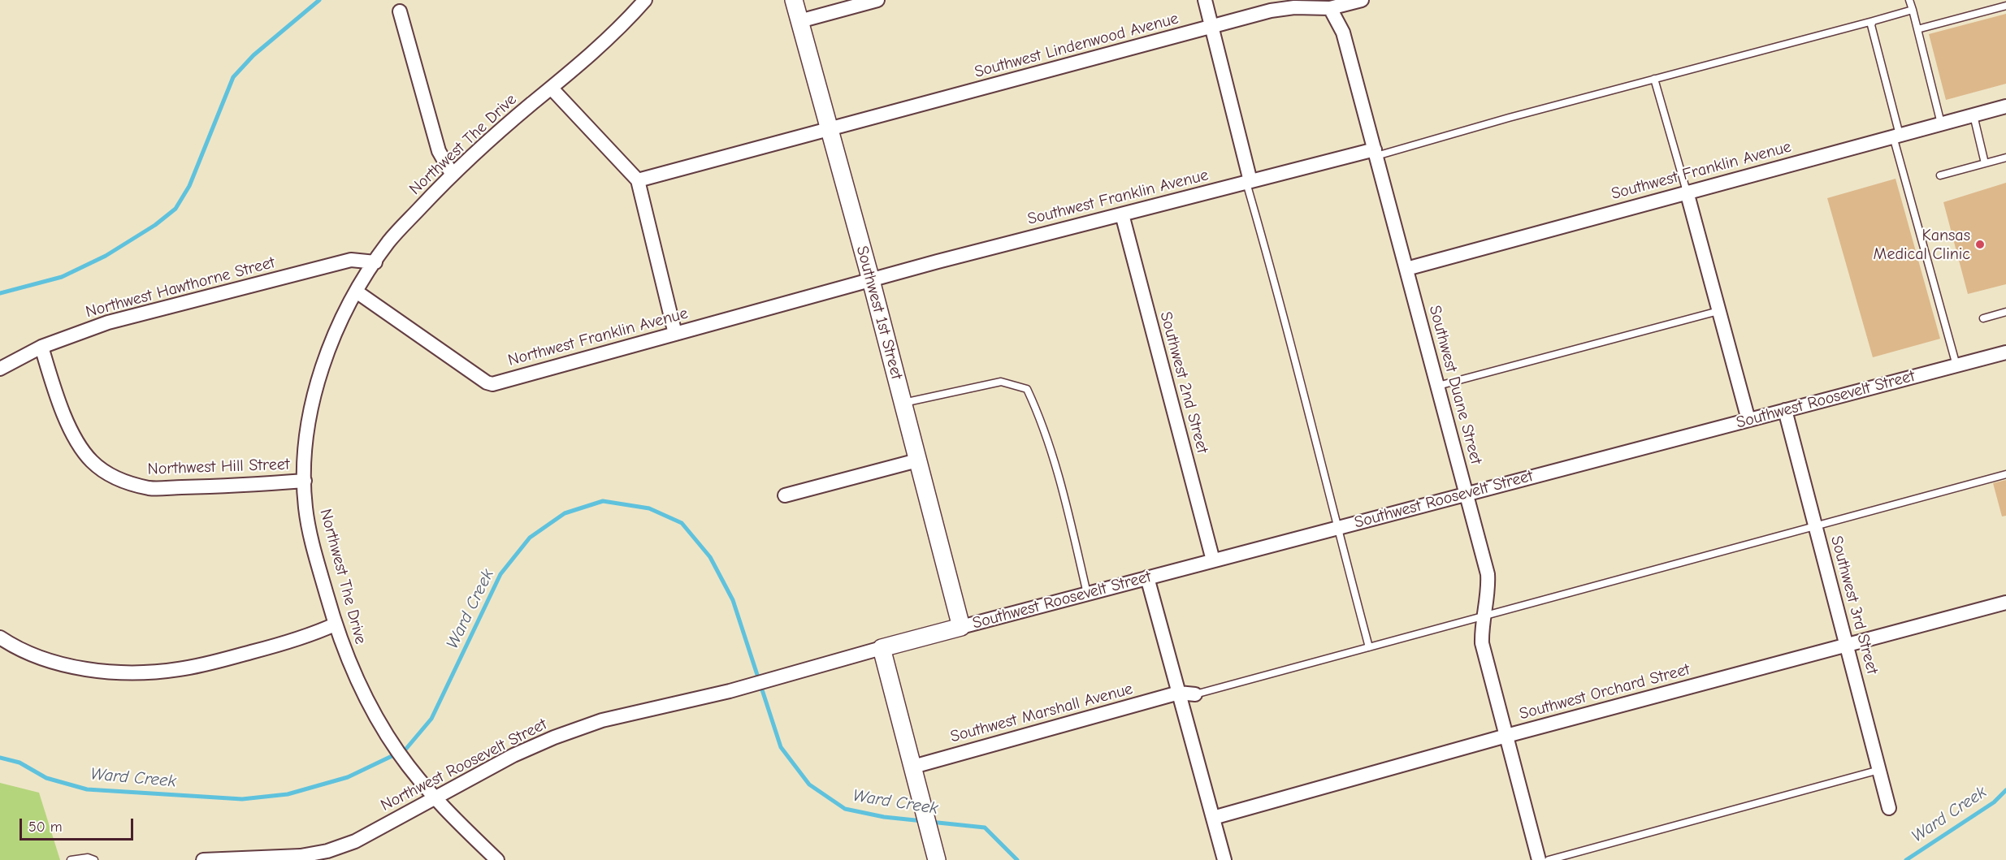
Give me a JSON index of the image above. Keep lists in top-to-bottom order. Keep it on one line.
{"streets":{"street":["Southwest Lindenwood Avenue","Northwest The Drive","Southwest Franklin Avenue","Northwest Hawthorne Street","Southwest 1st Street","Northwest Franklin Avenue","Southwest 2nd Street","Southwest Duane Street","Southwest Roosevelt Street","Northwest Hill Street","Southwest 3rd Street","Southwest Orchard Street","Southwest Marshall Avenue","Northwest Roosevelt Street"]},"crossings":[["Southwest Lindenwood Avenue","Southwest 1st Street"],["Southwest Lindenwood Avenue","Southwest Duane Street"],["Northwest The Drive","Northwest Hawthorne Street"],["Northwest The Drive","Northwest Franklin Avenue"],["Northwest The Drive","Northwest Hill Street"],["Northwest The Drive","Northwest Roosevelt Street"],["Southwest Franklin Avenue","Southwest 1st Street"],["Southwest Franklin Avenue","Northwest Franklin Avenue"],["Southwest Franklin Avenue","Southwest 2nd Street"],["Southwest Franklin Avenue","Southwest Duane Street"],["Northwest Hawthorne Street","Northwest Hill Street"],["Southwest 1st Street","Northwest Franklin Avenue"],["Southwest 1st Street","Southwest Roosevelt Street"],["Southwest 2nd Street","Southwest Roosevelt Street"],["Southwest Duane Street","Southwest Roosevelt Street"],["Southwest Duane Street","Southwest Orchard Street"],["Southwest Roosevelt Street","Southwest 3rd Street"],["Southwest Roosevelt Street","Northwest Roosevelt Street"],["Southwest 3rd Street","Southwest Orchard Street"]],"water":["Ward Creek"],"places":["Kansas Medical Clinic"],"scale_bar":"50 m"}
